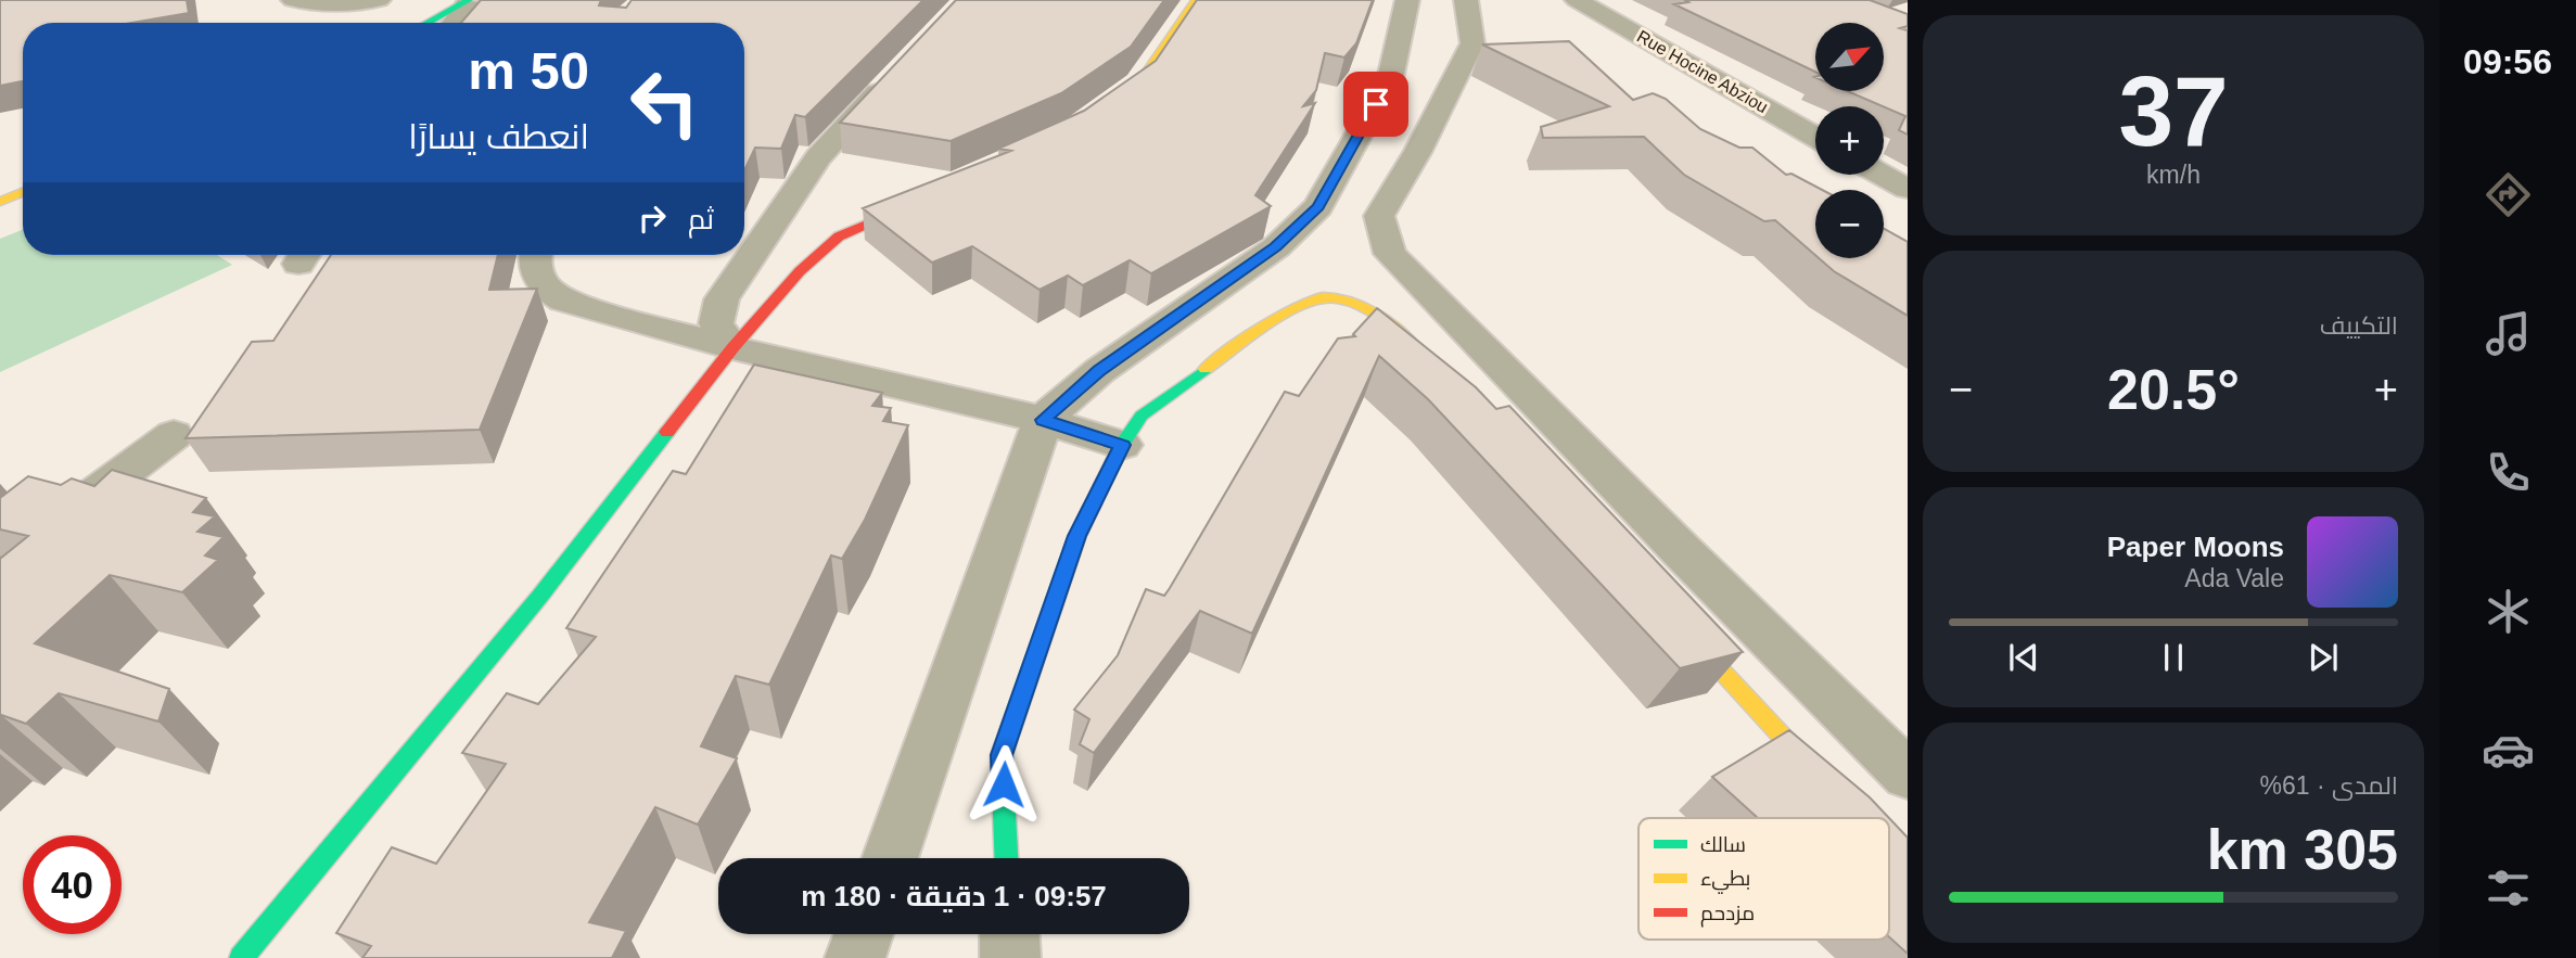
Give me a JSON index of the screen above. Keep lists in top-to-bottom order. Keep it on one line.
{"streets":{"street":["Rue Hocine Abziou"]},"legend":["سالك","بطيء","مزدحم"],"north":"top right","page":{"tabs":"09:56","tile":[["37","km/h"],"التكييف",["المدى · 61%","305 km"]],"map_buttons":["+","−"],"turn":["50 m","انعطف يسارًا"],"then":"ثم","heat":["−","20.5°","+"],"song":["Paper Moons","Ada Vale"],"limit":"40","trip":"09:57 · 1 دقيقة · 180 m"}}
